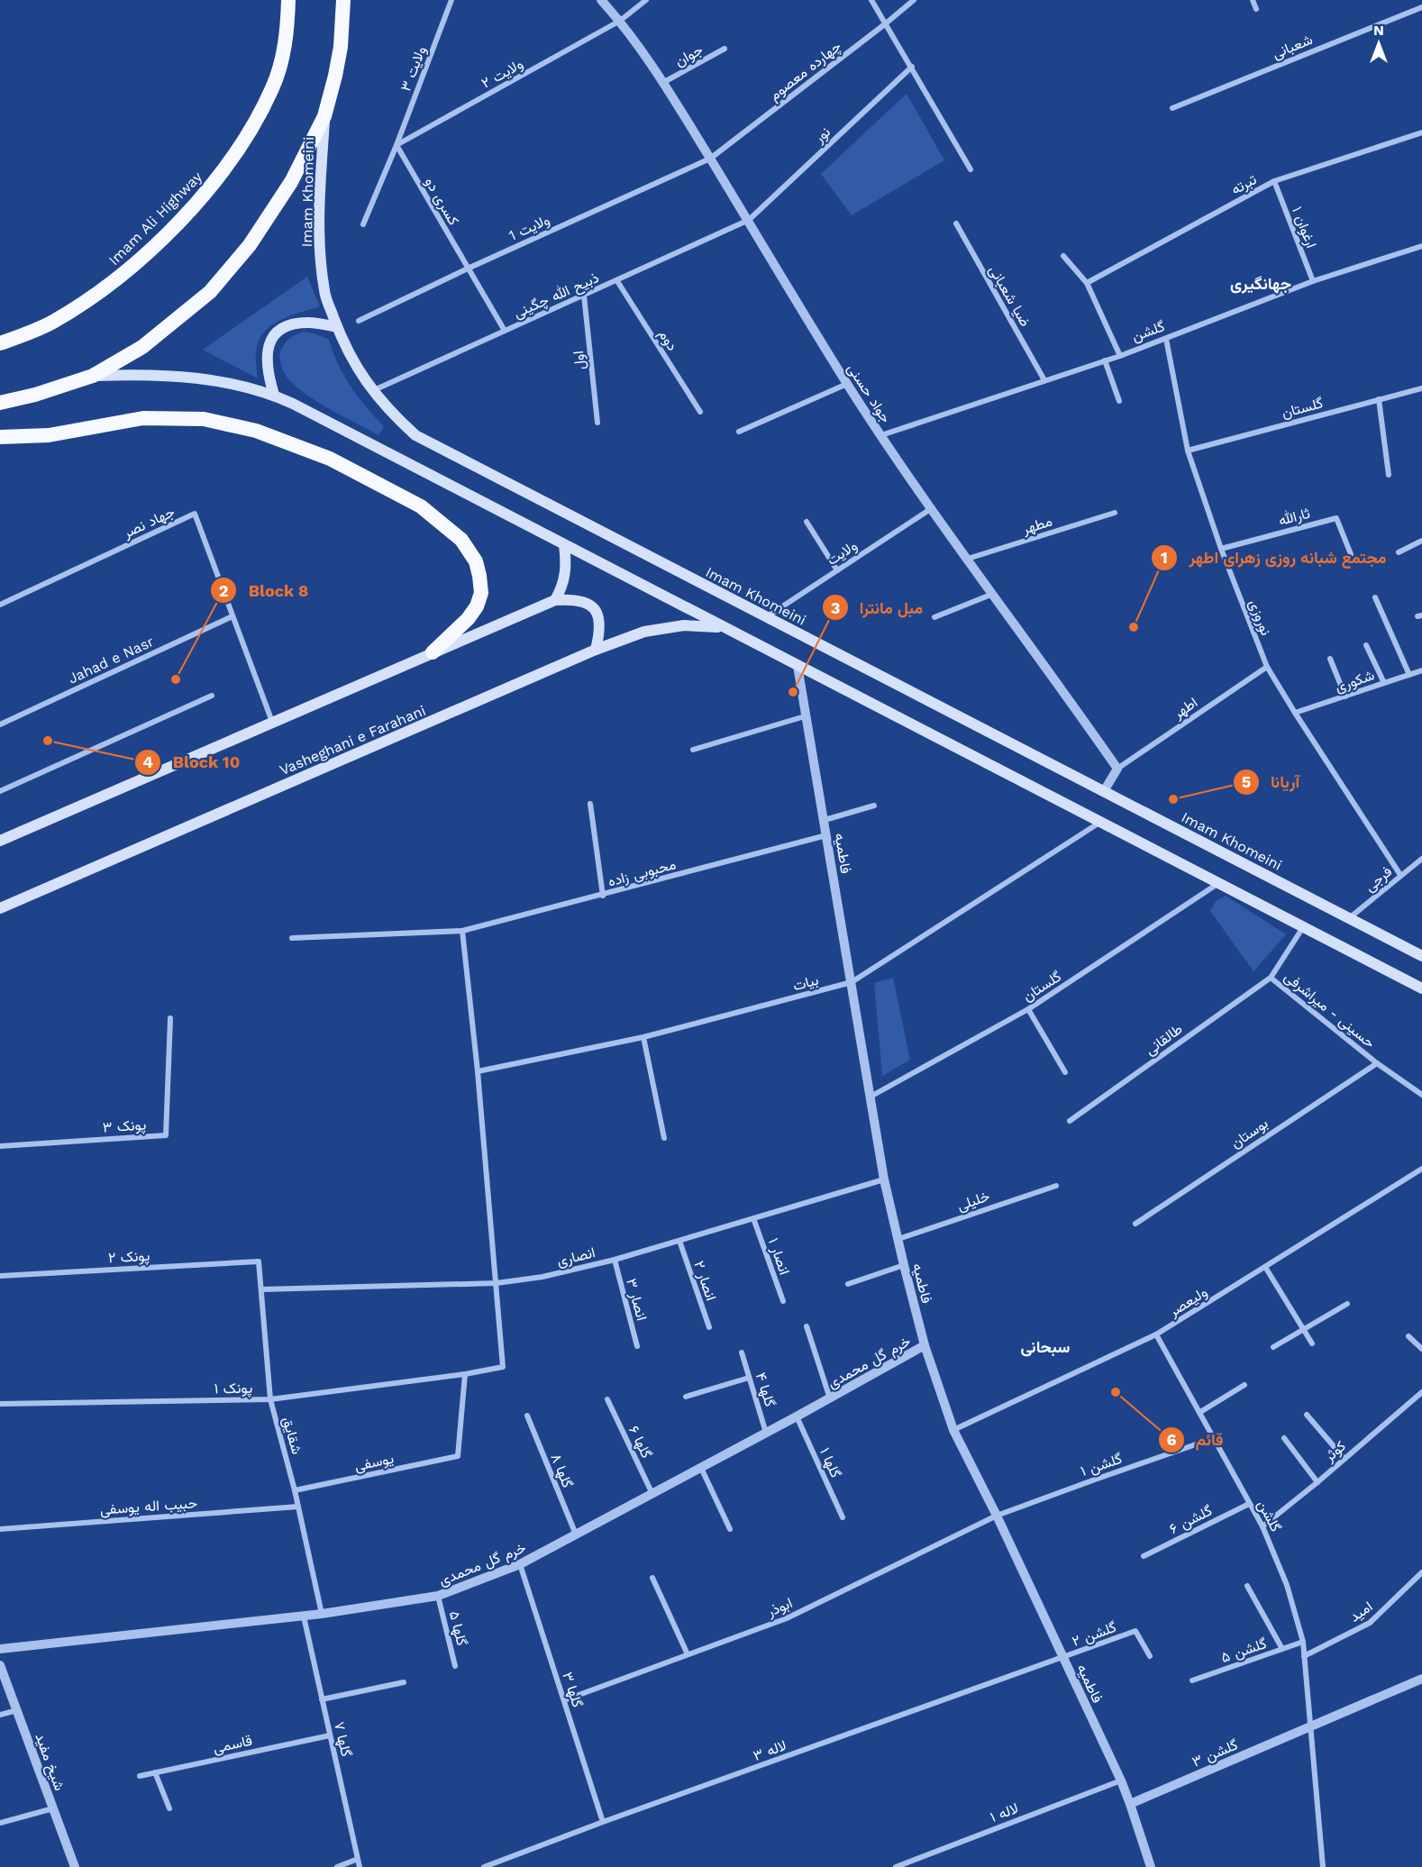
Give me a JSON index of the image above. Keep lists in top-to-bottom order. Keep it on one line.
{"streets":{"highway":["Imam Ali Highway"],"main road":["Imam Khomeini","Vasheghani e Farahani"],"street":["شعبانی","جوان","ولایت ۳","چهارده معصوم","ولایت ۲","نور","تبرته","کسری دو","ولایت 1","ارغوان ۱","ذبیح الله چگینی","ضیا شعبانی","گلشن","دوم","اول","جواد حسنی","گلستان","ثارالله","جهاد نصر","مطهر","ولایت","نوروزی","Jahad e Nasr","شکوری","اطهر","فاطمیه","محبوبی زاده","فرجی","بیات","حسینی - میراشرفی","طالقانی","پونک ۳","بوستان","خلیلی","پونک ۲","انصاری","انصار ۱","انصار ۲","انصار ۳","ولیعصر","خرم گل محمدی","پونک ۱","گلها ۴","شقایق","گلها ۶","کوثر","یوسفی","گلها ۱","گلشن ۱","گلها ۸","حبیب اله یوسفی","گلشن ۶","ابوذر","امید","گلها ۵","گلشن ۲","گلشن ۵","گلها ۳","گلها ۷","قاسمی","لاله ۳","گلشن ۳","شیخ مفید","لاله ۱"]},"crossings":[["جوان","جواد حسنی"],["ولایت ۳","ولایت ۲"],["ولایت ۳","کسری دو"],["چهارده معصوم","ولایت 1"],["چهارده معصوم","جواد حسنی"],["ولایت ۲","کسری دو"],["ولایت ۲","جواد حسنی"],["نور","ذبیح الله چگینی"],["نور","جواد حسنی"],["تبرته","ارغوان ۱"],["Imam Khomeini","ذبیح الله چگینی"],["Imam Khomeini","ولایت"],["Imam Khomeini","فرجی"],["کسری دو","ولایت 1"],["کسری دو","ذبیح الله چگینی"],["ولایت 1","جواد حسنی"],["ارغوان ۱","گلشن"],["ذبیح الله چگینی","دوم"],["ذبیح الله چگینی","اول"],["ذبیح الله چگینی","جواد حسنی"],["ضیا شعبانی","گلشن"],["گلشن","جواد حسنی"],["گلشن","نوروزی"],["گلشن","ولیعصر"],["گلشن","کوثر"],["گلشن","گلشن ۱"],["گلشن","گلشن ۶"],["گلشن","امید"],["گلشن","گلشن ۵"],["گلشن","گلشن ۳"],["جواد حسنی","مطهر"],["جواد حسنی","ولایت"],["جواد حسنی","اطهر"],["گلستان","نوروزی"],["گلستان","فاطمیه"],["ثارالله","نوروزی"],["جهاد نصر","Jahad e Nasr"],["نوروزی","شکوری"],["نوروزی","اطهر"],["نوروزی","فرجی"],["فاطمیه","محبوبی زاده"],["فاطمیه","بیات"],["فاطمیه","خلیلی"],["فاطمیه","انصاری"],["فاطمیه","ولیعصر"],["فاطمیه","خرم گل محمدی"],["فاطمیه","گلشن ۱"],["فاطمیه","ابوذر"],["فاطمیه","گلشن ۲"],["فاطمیه","لاله ۳"],["فاطمیه","گلشن ۳"],["فاطمیه","لاله ۱"],["حسینی - میراشرفی","طالقانی"],["حسینی - میراشرفی","بوستان"],["پونک ۲","شقایق"],["انصاری","انصار ۱"],["انصاری","انصار ۲"],["انصاری","انصار ۳"],["انصاری","پونک ۱"],["انصاری","شقایق"],["خرم گل محمدی","گلها ۴"],["خرم گل محمدی","شقایق"],["خرم گل محمدی","گلها ۶"],["خرم گل محمدی","گلها ۱"],["خرم گل محمدی","گلها ۸"],["خرم گل محمدی","گلها ۵"],["خرم گل محمدی","گلها ۳"],["خرم گل محمدی","گلها ۷"],["پونک ۱","شقایق"],["پونک ۱","یوسفی"],["شقایق","یوسفی"],["شقایق","حبیب اله یوسفی"],["گلشن ۱","ابوذر"],["ابوذر","گلها ۳"],["گلشن ۲","لاله ۳"],["گلها ۳","لاله ۳"],["گلها ۷","قاسمی"]],"districts":["جهانگیری","سبحانی"],"places":["مجتمع شبانه روزی زهرای اطهر","Block 8","مبل مانترا","Block 10","آريانا","قائم"],"north":"top"}
